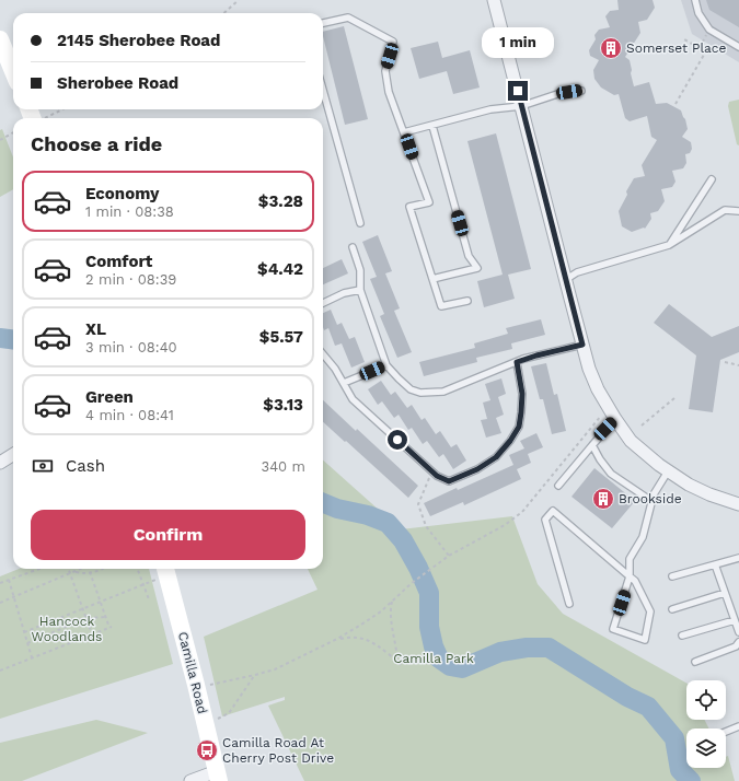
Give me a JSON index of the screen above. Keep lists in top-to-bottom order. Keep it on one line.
{"streets":{"street":["Camilla Road"]},"parks":["Hancock Woodlands","Camilla Park"],"places":{"building":["Somerset Place","Brookside"],"bus stop":["Camilla Road At Cherry Post Drive"]},"page":{"banner":["2145 Sherobee Road","Sherobee Road"],"bubble":"1 min","heading":"Choose a ride","list":[{"name":"Economy","note":"1 min · 08:38","value":"$3.28"},{"name":"Comfort","note":"2 min · 08:39","value":"$4.42"},{"name":"XL","note":"3 min · 08:40","value":"$5.57"},{"name":"Green","note":"4 min · 08:41","value":"$3.13"}],"pay":["Cash","340 m"],"buttons":"Confirm"}}
